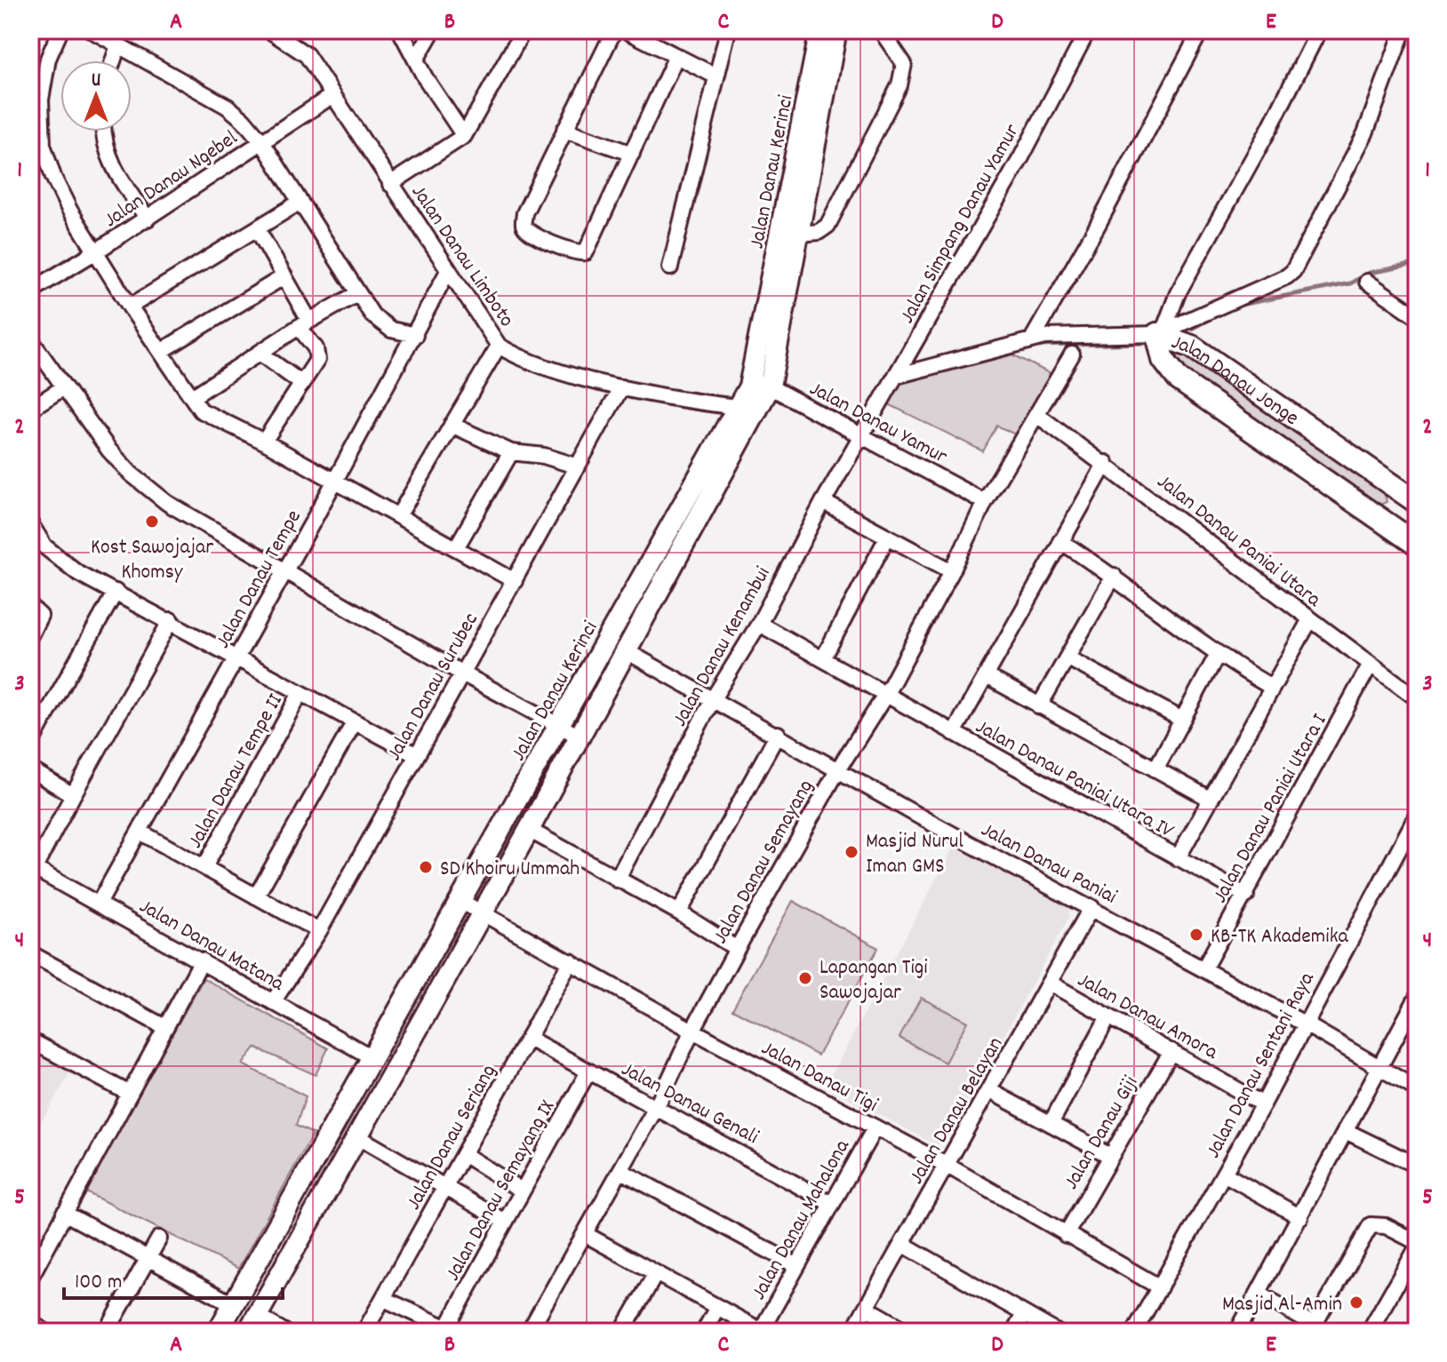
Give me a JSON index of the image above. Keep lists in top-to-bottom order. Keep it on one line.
{"streets":{"main road":["Jalan Danau Jonge"],"street":["Jalan Danau Kerinci","Jalan Danau Ngebel","Jalan Simpang Danau Yamur","Jalan Danau Limboto","Jalan Danau Yamur","Jalan Danau Paniai Utara","Jalan Danau Tempe","Jalan Danau Kenambui","Jalan Danau Surubec","Jalan Danau Tempe II","Jalan Danau Paniai Utara IV","Jalan Danau Paniai Utara I","Jalan Danau Semayang","Jalan Danau Paniai","Jalan Danau Matana","Jalan Danau Amora","Jalan Danau Sentani Raya","Jalan Danau Tigi","Jalan Danau Genali","Jalan Danau Belayan","Jalan Danau Giji","Jalan Danau Seriang","Jalan Danau Semayang IX","Jalan Danau Mahalona"]},"crossings":[["Jalan Danau Kerinci","Jalan Danau Limboto"],["Jalan Danau Kerinci","Jalan Danau Yamur"],["Jalan Danau Kerinci","Jalan Danau Paniai"],["Jalan Danau Kerinci","Jalan Danau Matana"],["Jalan Danau Kerinci","Jalan Danau Tigi"],["Jalan Danau Ngebel","Jalan Danau Limboto"],["Jalan Simpang Danau Yamur","Jalan Danau Yamur"],["Jalan Simpang Danau Yamur","Jalan Danau Kenambui"],["Jalan Danau Limboto","Jalan Danau Tempe"],["Jalan Danau Limboto","Jalan Danau Surubec"],["Jalan Danau Yamur","Jalan Danau Kenambui"],["Jalan Danau Yamur","Jalan Danau Semayang"],["Jalan Danau Paniai Utara","Jalan Danau Paniai Utara I"],["Jalan Danau Paniai Utara","Jalan Danau Semayang"],["Jalan Danau Tempe","Jalan Danau Matana"],["Jalan Danau Kenambui","Jalan Danau Paniai Utara IV"],["Jalan Danau Kenambui","Jalan Danau Paniai"],["Jalan Danau Surubec","Jalan Danau Matana"],["Jalan Danau Paniai Utara IV","Jalan Danau Paniai Utara I"],["Jalan Danau Paniai Utara IV","Jalan Danau Semayang"],["Jalan Danau Paniai Utara I","Jalan Danau Paniai"],["Jalan Danau Semayang","Jalan Danau Paniai"],["Jalan Danau Semayang","Jalan Danau Tigi"],["Jalan Danau Semayang","Jalan Danau Genali"],["Jalan Danau Paniai","Jalan Danau Sentani Raya"],["Jalan Danau Paniai","Jalan Danau Belayan"],["Jalan Danau Amora","Jalan Danau Sentani Raya"],["Jalan Danau Amora","Jalan Danau Belayan"],["Jalan Danau Amora","Jalan Danau Giji"],["Jalan Danau Sentani Raya","Jalan Danau Tigi"],["Jalan Danau Tigi","Jalan Danau Belayan"],["Jalan Danau Tigi","Jalan Danau Giji"],["Jalan Danau Tigi","Jalan Danau Seriang"],["Jalan Danau Tigi","Jalan Danau Mahalona"],["Jalan Danau Genali","Jalan Danau Seriang"],["Jalan Danau Genali","Jalan Danau Semayang IX"],["Jalan Danau Genali","Jalan Danau Mahalona"]],"places":["Kost Sawojajar Khomsy","Masjid Nurul Iman GMS","SD Khoiru Ummah","KB-TK Akademika","Lapangan Tigi Sawojajar","Masjid Al-Amin"],"scale_bar":"100 m","north":"top","grid":{"columns":["A","B","C","D","E"],"rows":["1","2","3","4","5"]}}
